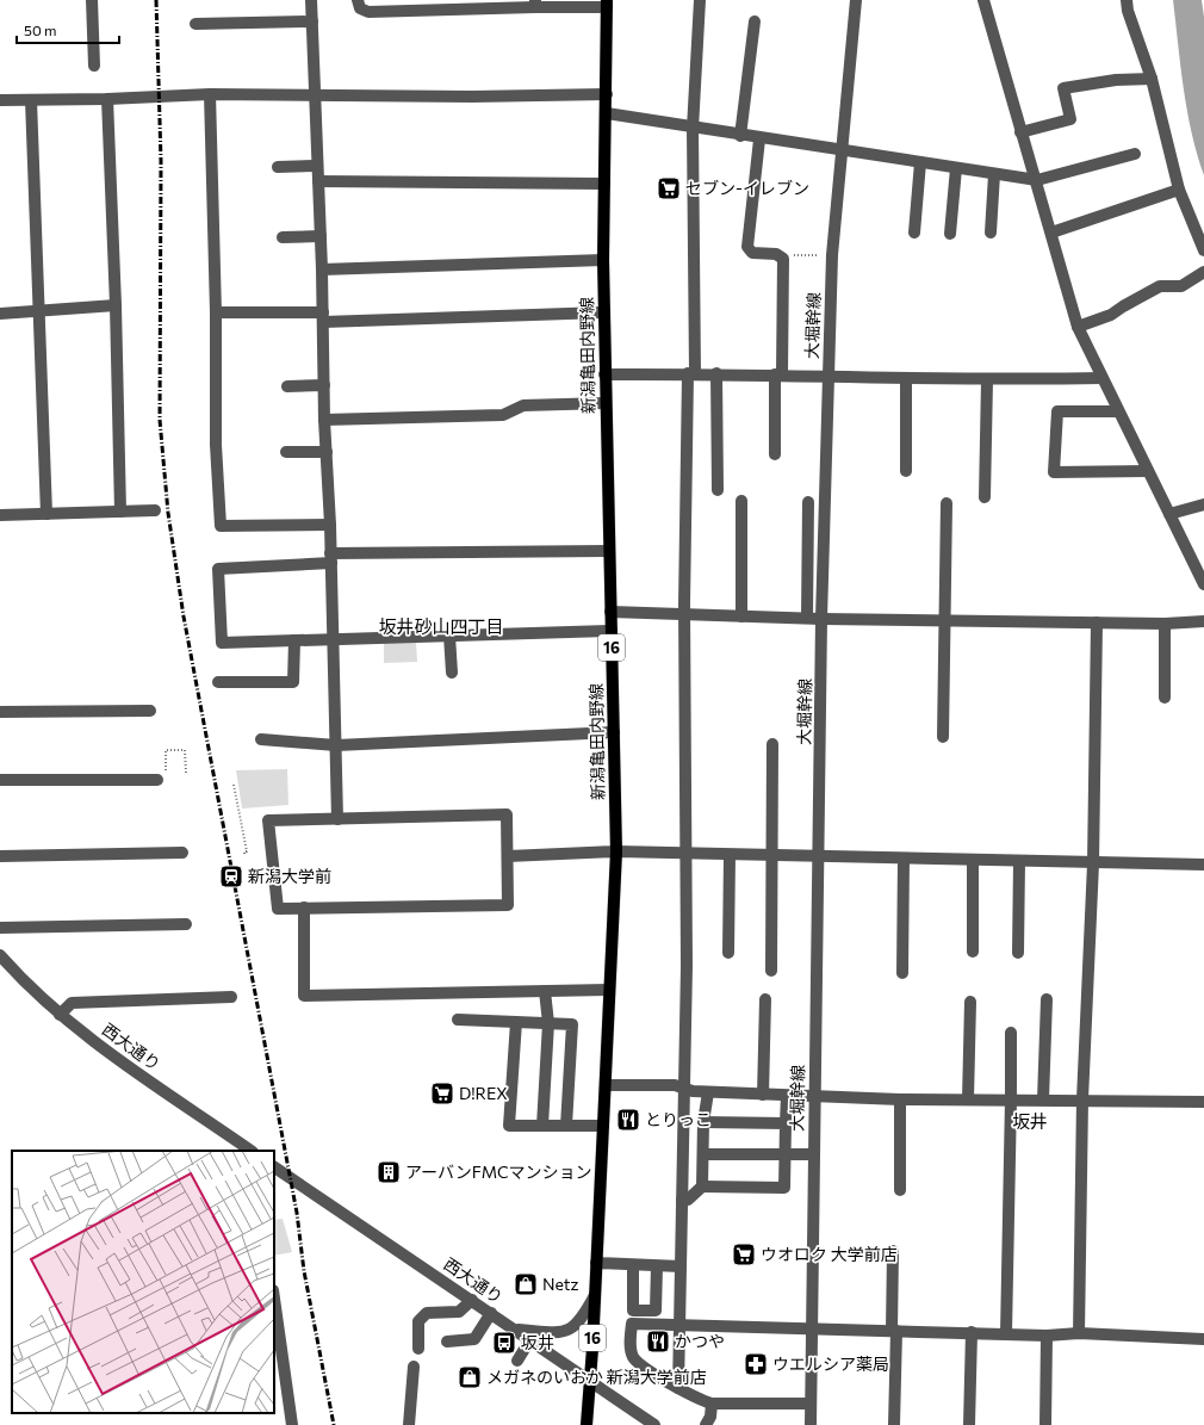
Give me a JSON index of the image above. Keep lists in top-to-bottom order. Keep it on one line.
{"streets":{"main road":["新潟亀田内野線","16"],"street":["大堀幹線","西大通り"]},"crossings":[["新潟亀田内野線","西大通り"]],"districts":["坂井砂山四丁目","坂井"],"places":{"supermarket":["セブン-イレブン","D!REX","ウオロク 大学前店"],"station":["新潟大学前"],"restaurant":["とりっこ","かつや"],"building":["アーバンFMCマンション"],"shop":["Netz","メガネのいおか 新潟大学前店"],"bus stop":["坂井"],"pharmacy":["ウエルシア薬局"]},"scale_bar":"50 m"}
